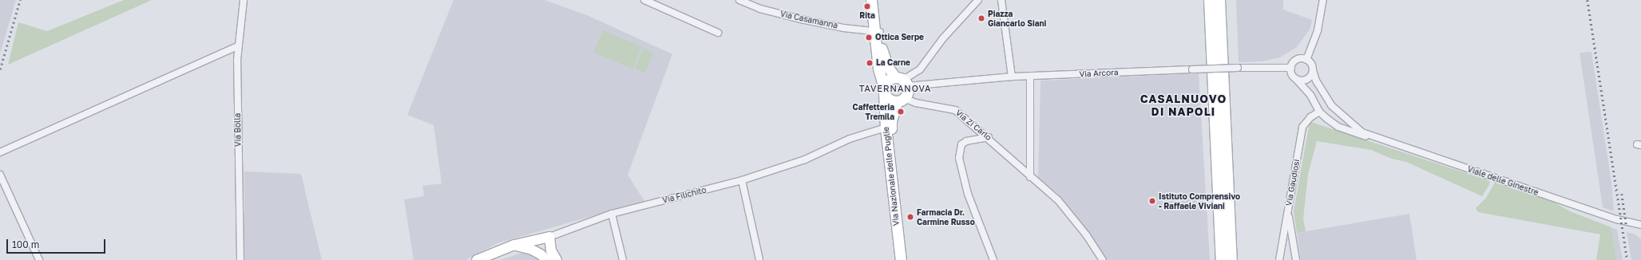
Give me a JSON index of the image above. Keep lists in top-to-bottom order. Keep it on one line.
{"streets":{"main road":["Via Nazionale delle Puglie"],"street":["Via Casamanna","Via Arcora","Via Zi Carlo","Via Bolla","Viale delle Ginestre","Via Gaudiosi","Via Filichito"]},"crossings":[["Via Casamanna","Via Nazionale delle Puglie"],["Via Arcora","Via Zi Carlo"],["Via Arcora","Via Nazionale delle Puglie"],["Via Arcora","Viale delle Ginestre"],["Via Zi Carlo","Via Nazionale delle Puglie"],["Via Nazionale delle Puglie","Via Filichito"],["Viale delle Ginestre","Via Gaudiosi"]],"districts":["TAVERNANOVA","CASALNUOVO DI NAPOLI"],"places":["Rita","Piazza Giancarlo Siani","Ottica Serpe","La Carne","Caffetteria Tremila","Istituto Comprensivo - Raffaele Viviani","Farmacia Dr. Carmine Russo"],"scale_bar":"100 m"}
